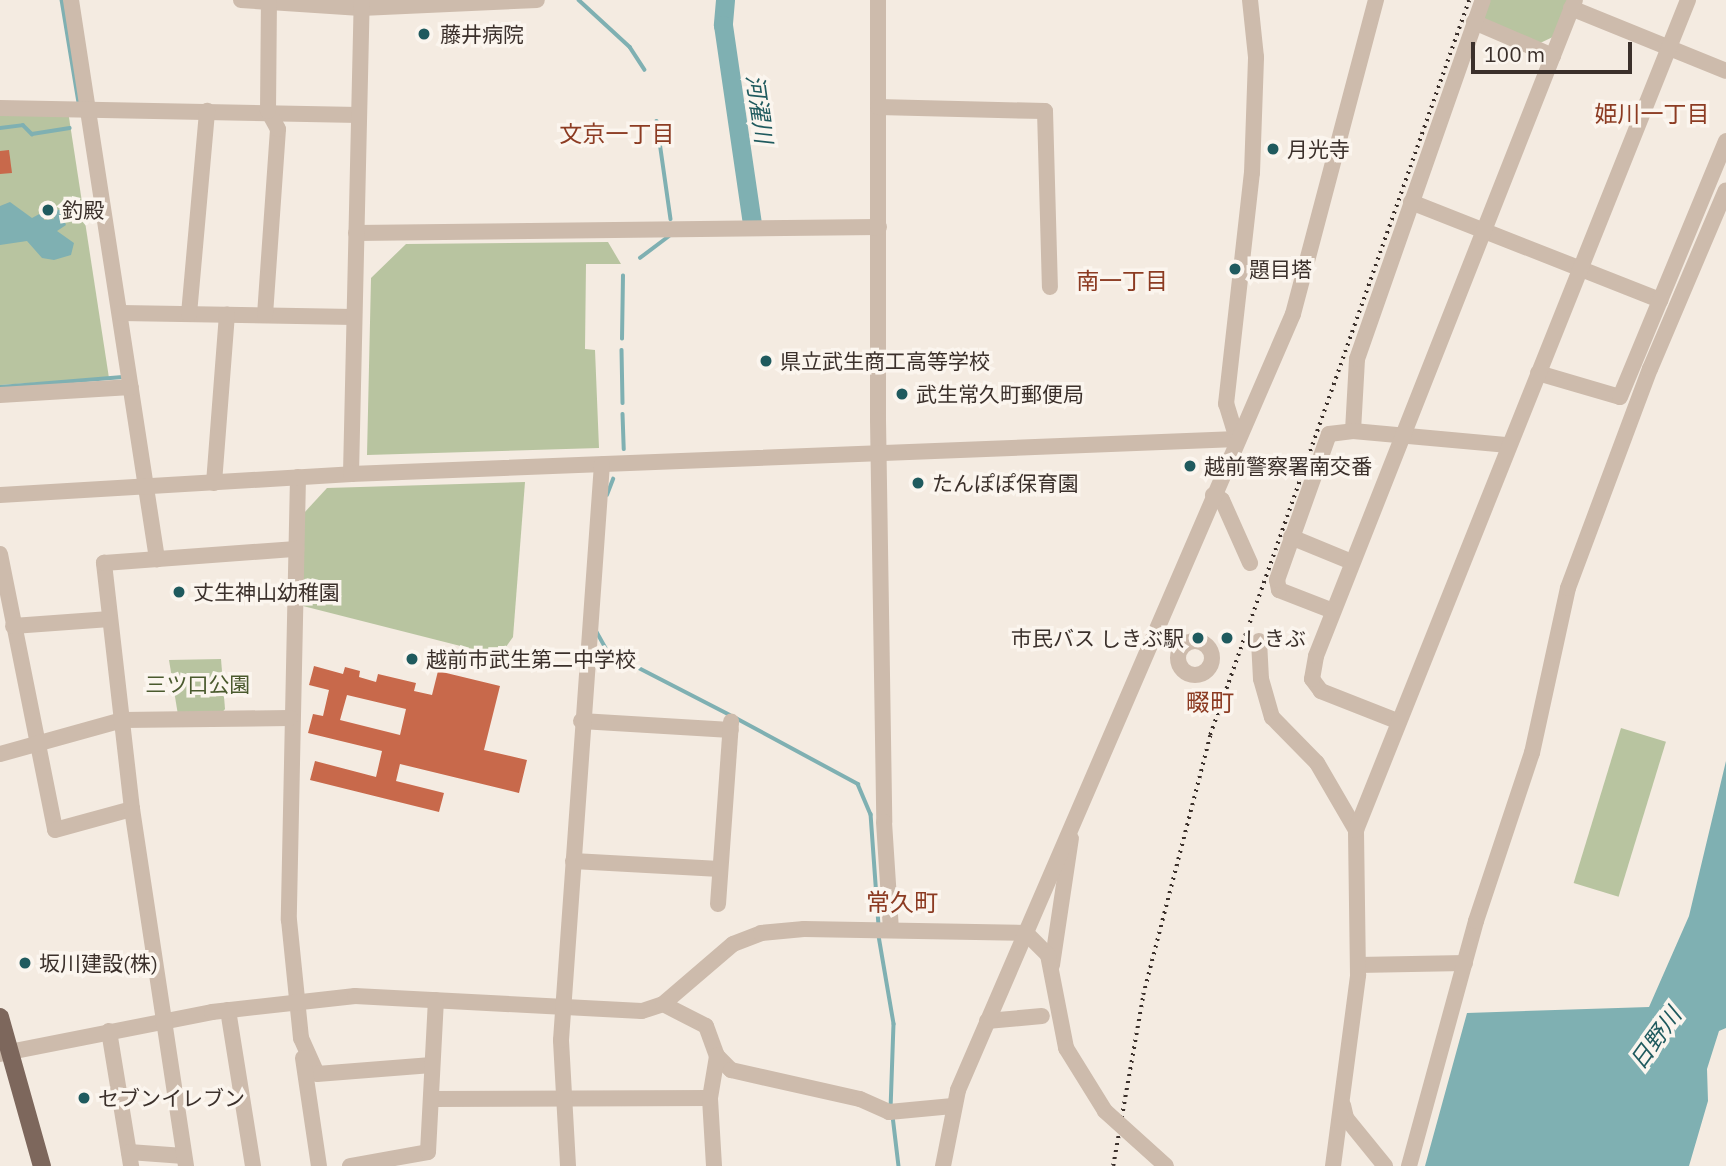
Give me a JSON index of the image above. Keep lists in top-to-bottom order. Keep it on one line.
{"districts":["姫川一丁目","文京一丁目","南一丁目","畷町","常久町"],"water":["河濯川","日野川"],"parks":["三ツ口公園"],"places":["藤井病院","月光寺","釣殿","題目塔","県立武生商工高等学校","武生常久町郵便局","越前警察署南交番","たんぽぽ保育園","丈生神山幼稚園","市民バス しきぶ駅","しきぶ","越前市武生第二中学校","坂川建設(株)","セブンイレブン"],"scale_bar":"100 m"}
